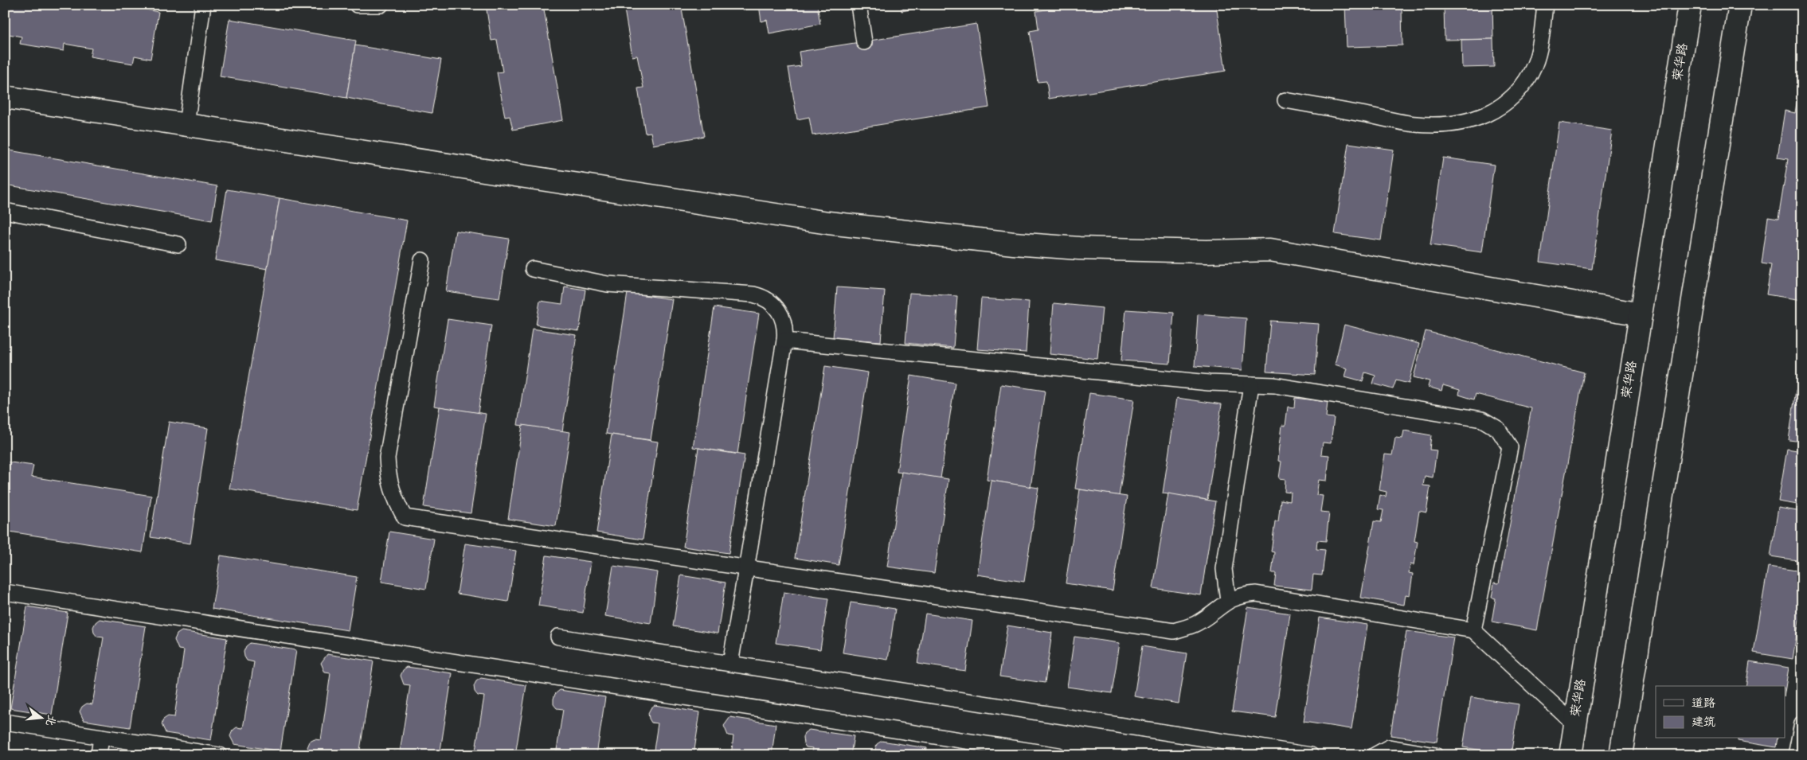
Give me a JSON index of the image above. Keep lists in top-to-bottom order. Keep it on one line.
{"streets":{"street":["荣华路"]},"legend":["道路","建筑"],"north":"right"}
